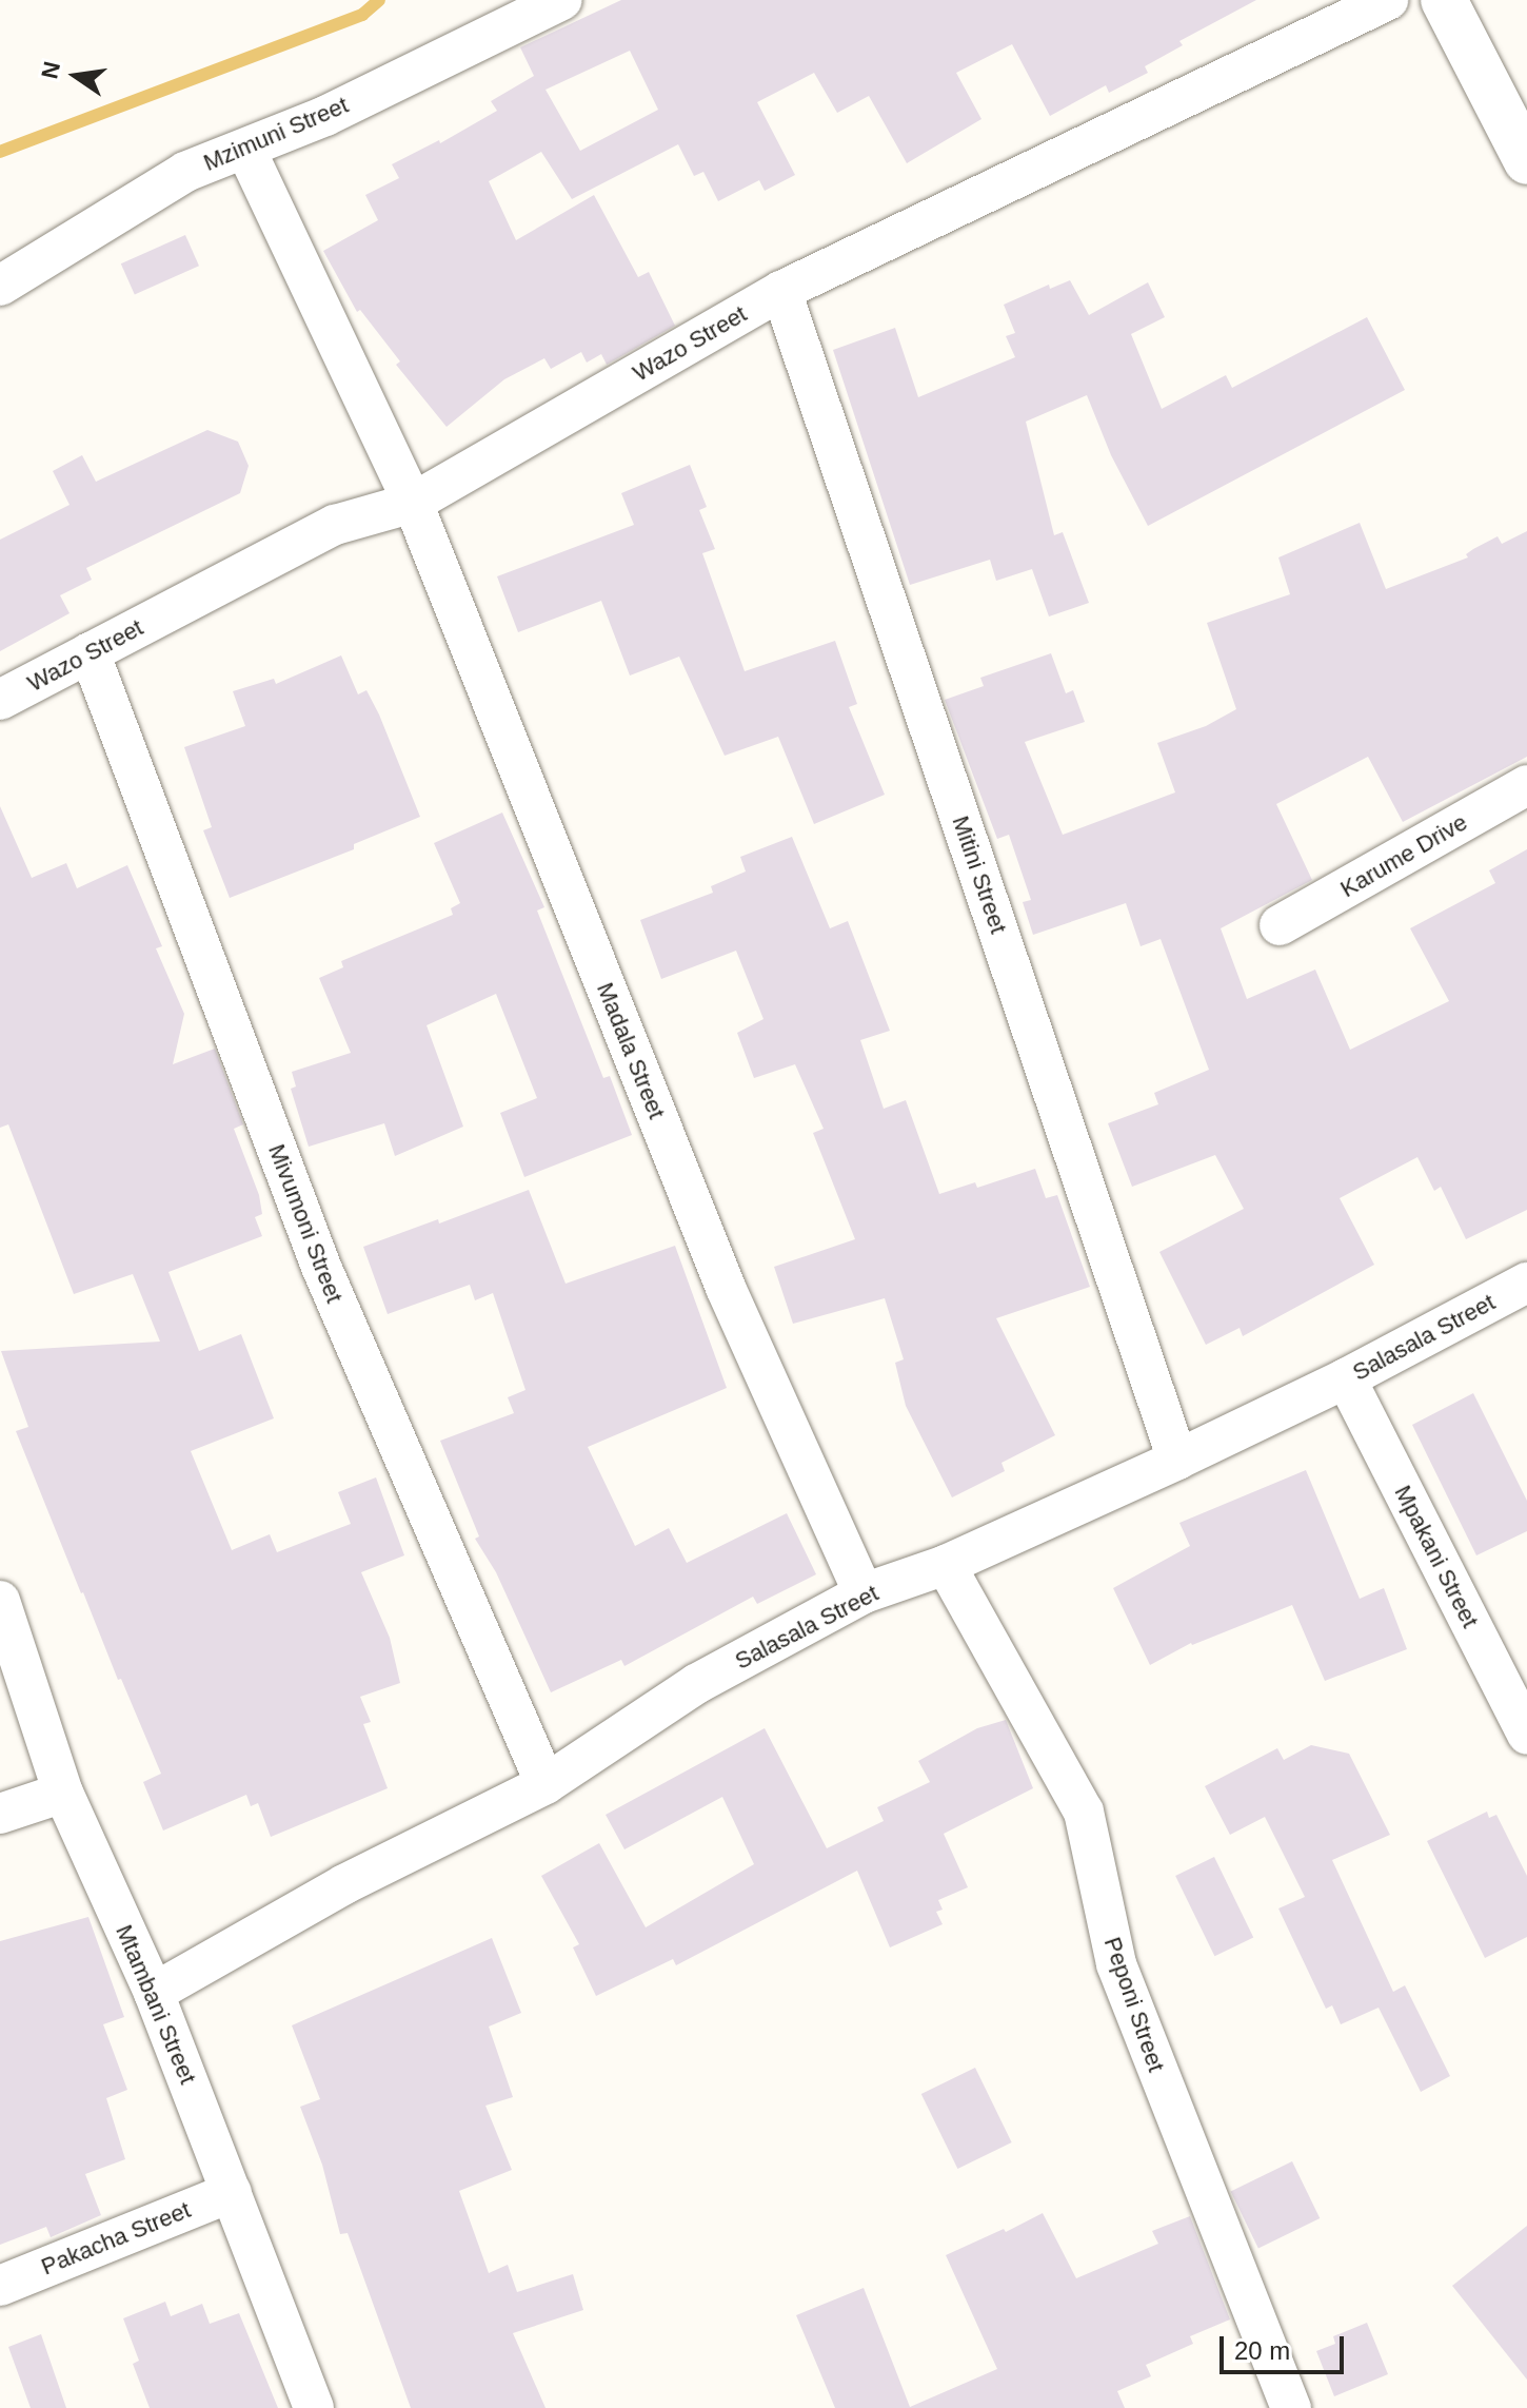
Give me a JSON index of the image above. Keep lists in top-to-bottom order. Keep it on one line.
{"streets":{"street":["Mzimuni Street","Wazo Street","Karume Drive","Mitini Street","Madala Street","Mivumoni Street","Salasala Street","Mpakani Street","Mtambani Street","Peponi Street","Pakacha Street"]},"crossings":[["Mzimuni Street","Madala Street"],["Wazo Street","Mitini Street"],["Wazo Street","Madala Street"],["Wazo Street","Mivumoni Street"],["Mitini Street","Salasala Street"],["Madala Street","Salasala Street"],["Mivumoni Street","Salasala Street"],["Salasala Street","Mpakani Street"],["Salasala Street","Mtambani Street"],["Salasala Street","Peponi Street"],["Mtambani Street","Pakacha Street"]],"scale_bar":"20 m","north":"left"}
